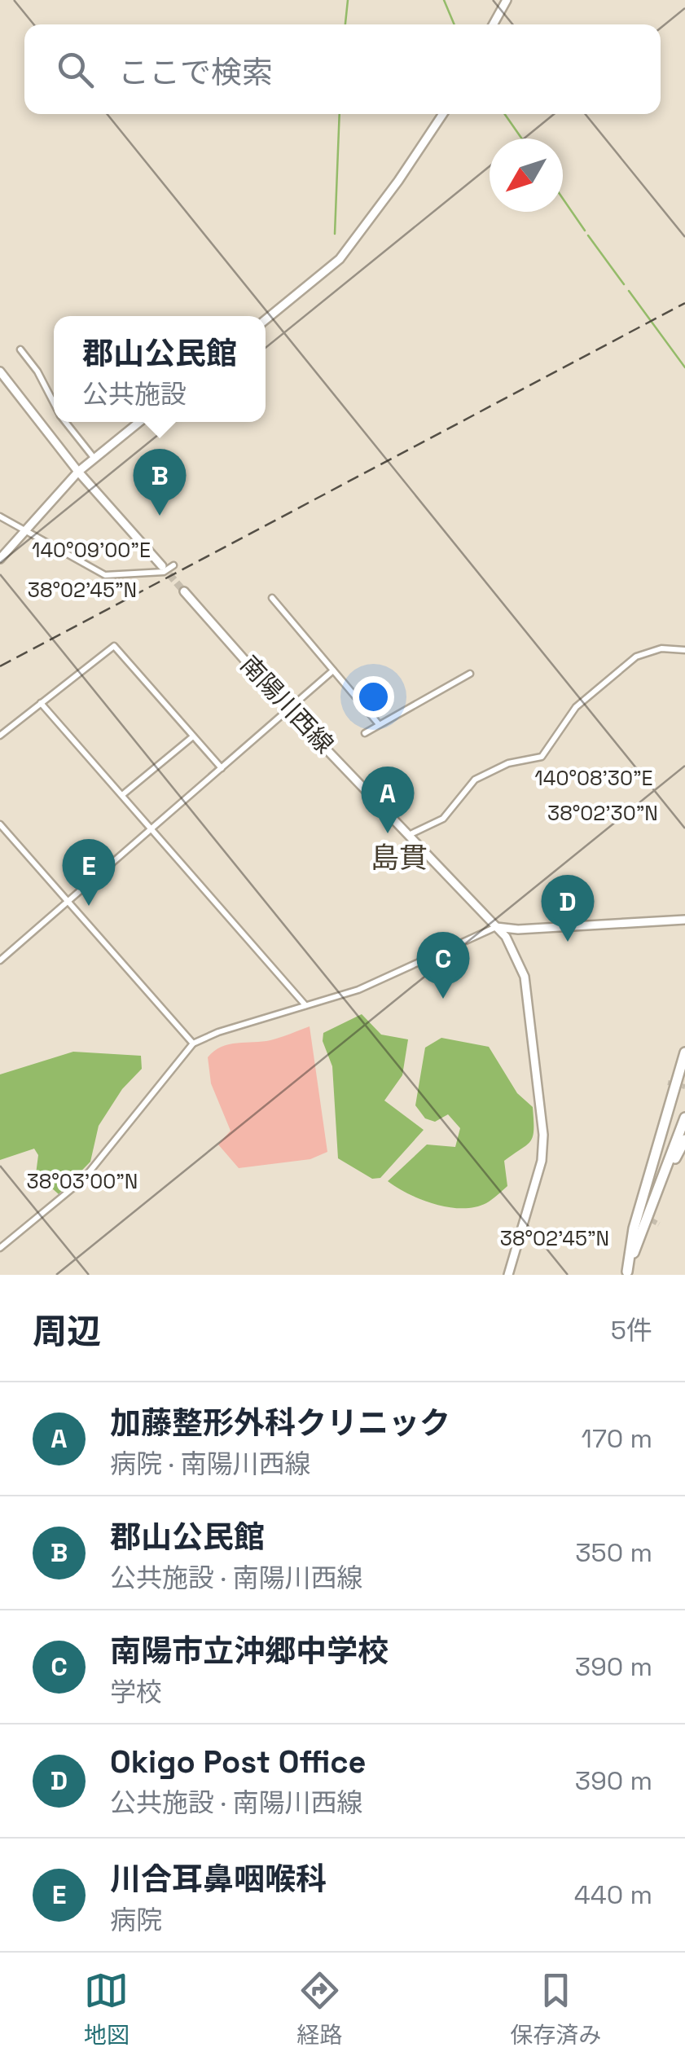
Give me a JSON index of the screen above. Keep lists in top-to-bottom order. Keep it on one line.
{"streets":{"main road":["南陽川西線"]},"districts":["島貫"],"north":"bottom left","page":{"search":"ここで検索","popup":["郡山公民館","公共施設"],"pins":["B","A","E","D","C"],"heading":["周辺","5件"],"list":[{"mark":"A","name":"加藤整形外科クリニック","note":"病院 · 南陽川西線","value":"170 m"},{"mark":"B","name":"郡山公民館","note":"公共施設 · 南陽川西線","value":"350 m"},{"mark":"C","name":"南陽市立沖郷中学校","note":"学校","value":"390 m"},{"mark":"D","name":"Okigo Post Office","note":"公共施設 · 南陽川西線","value":"390 m"},{"mark":"E","name":"川合耳鼻咽喉科","note":"病院","value":"440 m"}],"nav":["地図","経路","保存済み"]},"coordinates":["140°09'00\"E","38°02'45\"N","140°08'30\"E","38°02'30\"N","38°03'00\"N"]}
